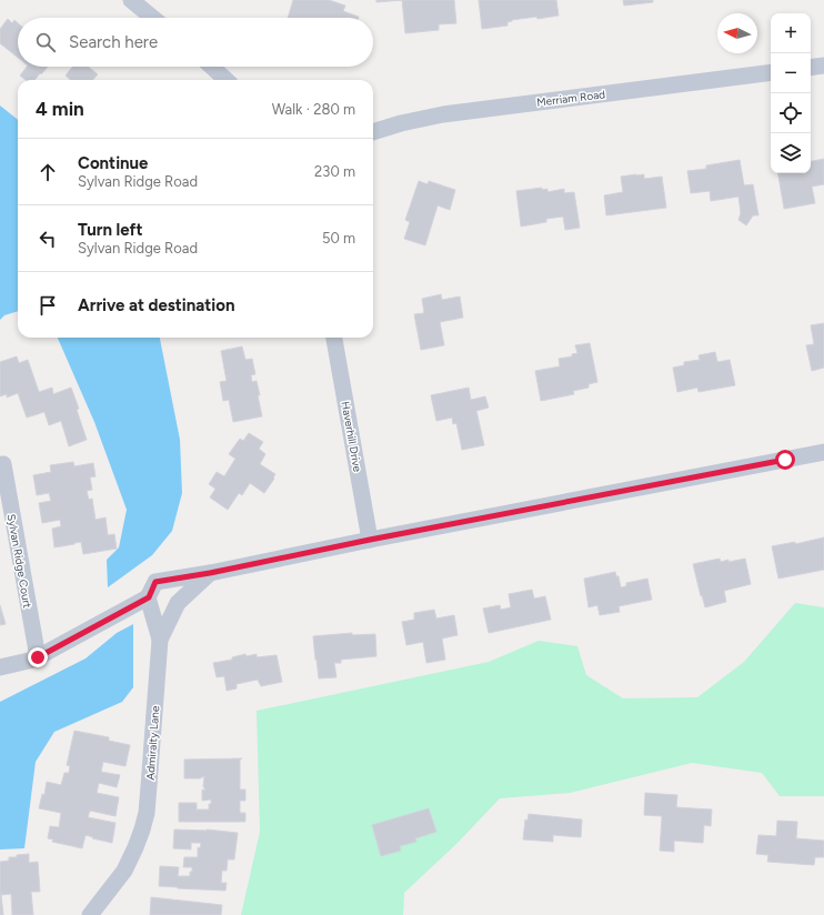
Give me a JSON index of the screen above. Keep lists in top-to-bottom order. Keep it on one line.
{"streets":{"street":["Merriam Road","Haverhill Drive","Sylvan Ridge Court","Admiralty Lane"]},"north":"left","page":{"map_buttons":["+","−"],"search":"Search here","heading":["4 min","Walk · 280 m"],"list":[["Continue","Sylvan Ridge Road","230 m"],["Turn left","Sylvan Ridge Road","50 m"],"Arrive at destination"]}}
